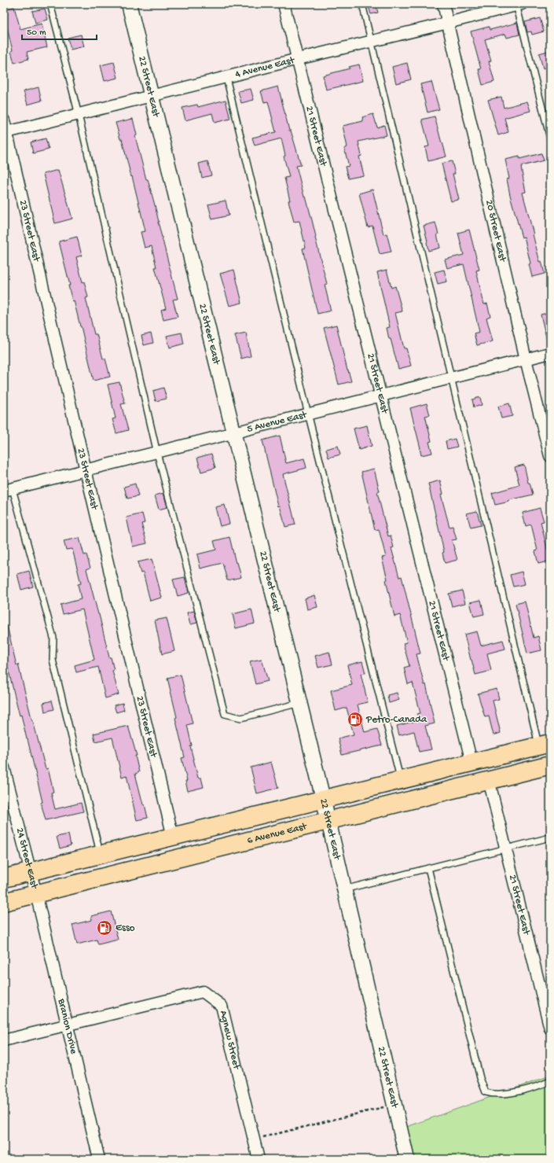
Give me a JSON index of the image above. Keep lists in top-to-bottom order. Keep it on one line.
{"streets":{"main road":["6 Avenue East"],"street":["4 Avenue East","22 Street East","21 Street East","23 Street East","20 Street East","5 Avenue East","24 Street East","Branion Drive","Agnew Street"]},"crossings":[["4 Avenue East","22 Street East"],["4 Avenue East","21 Street East"],["4 Avenue East","23 Street East"],["4 Avenue East","20 Street East"],["22 Street East","5 Avenue East"],["22 Street East","6 Avenue East"],["21 Street East","5 Avenue East"],["21 Street East","6 Avenue East"],["23 Street East","5 Avenue East"],["20 Street East","5 Avenue East"],["6 Avenue East","24 Street East"],["6 Avenue East","Branion Drive"],["24 Street East","Branion Drive"],["Branion Drive","Agnew Street"]],"places":{"fuel station":["Petro-Canada","Esso"]},"scale_bar":"50 m"}
